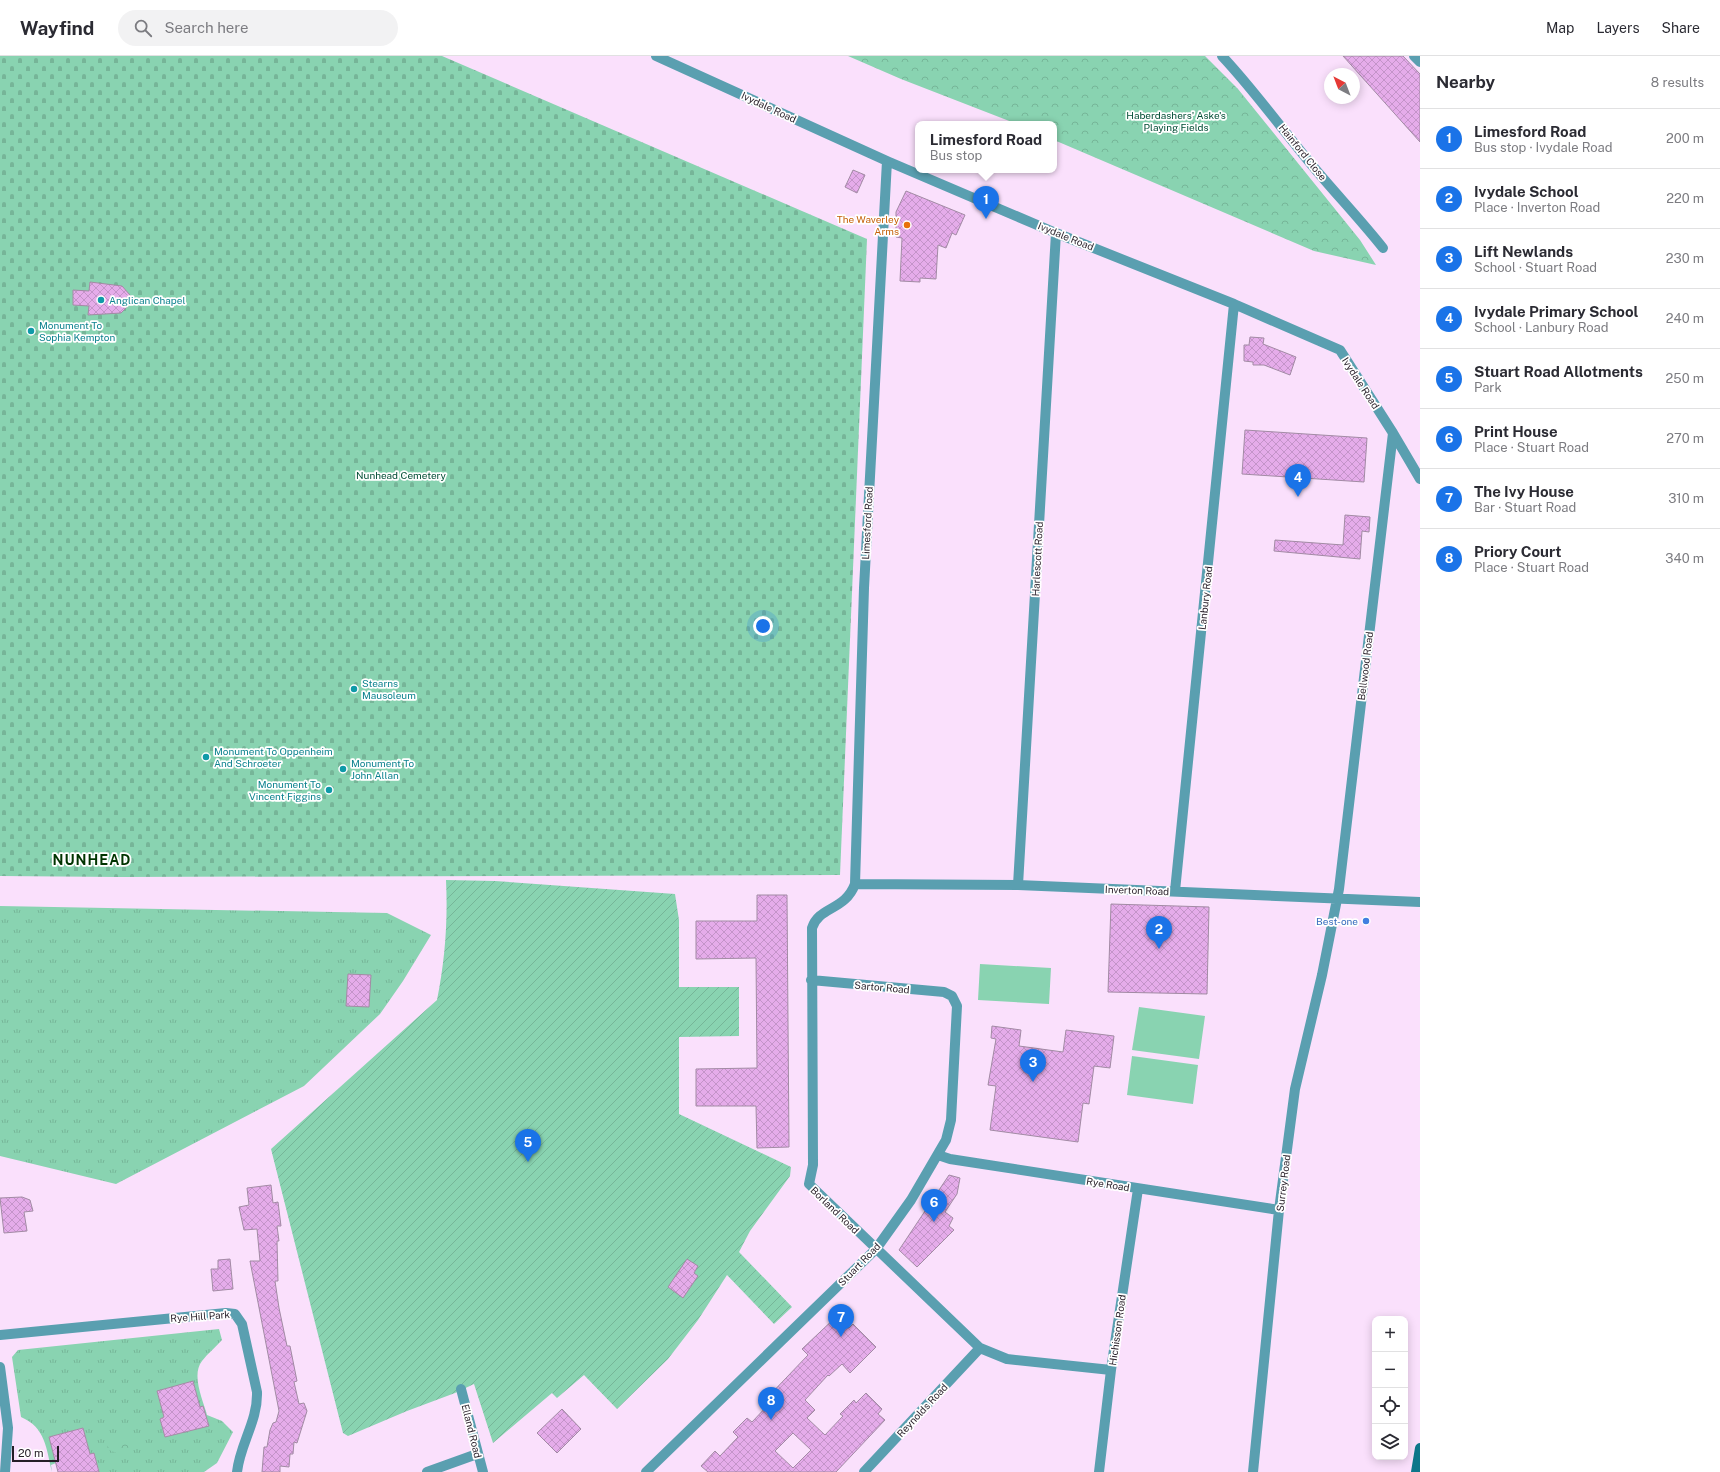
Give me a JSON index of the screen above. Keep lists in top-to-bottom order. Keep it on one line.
{"streets":{"street":["Ivydale Road","Hainford Close","Limesford Road","Harlescott Road","Lanbury Road","Bellwood Road","Inverton Road","Sartor Road","Surrey Road","Rye Road","Borland Road","Stuart Road","Rye Hill Park","Hichisson Road","Reynolds Road","Elland Road"]},"crossings":[["Ivydale Road","Limesford Road"],["Ivydale Road","Harlescott Road"],["Ivydale Road","Lanbury Road"],["Ivydale Road","Bellwood Road"],["Limesford Road","Inverton Road"],["Limesford Road","Borland Road"],["Harlescott Road","Inverton Road"],["Lanbury Road","Inverton Road"],["Bellwood Road","Inverton Road"],["Bellwood Road","Surrey Road"],["Inverton Road","Surrey Road"],["Inverton Road","Borland Road"],["Sartor Road","Borland Road"],["Sartor Road","Stuart Road"],["Surrey Road","Rye Road"],["Rye Road","Stuart Road"],["Rye Road","Hichisson Road"],["Borland Road","Stuart Road"],["Borland Road","Hichisson Road"],["Borland Road","Reynolds Road"]],"districts":["NUNHEAD"],"parks":["Haberdashers' Aske's Playing Fields","Nunhead Cemetery"],"places":["The Waverley Arms","Anglican Chapel","Monument To Sophia Kempton","Stearns Mausoleum","Monument To Oppenheim And Schroeter","Monument To John Allan","Monument To Vincent Figgins","Best-one"],"scale_bar":"20 m","north":"top left","page":{"header":"Wayfind","search":"Search here","nav":["Map","Layers","Share"],"heading":["Nearby","8 results"],"list":[{"mark":"1","name":"Limesford Road","note":"Bus stop · Ivydale Road","value":"200 m"},{"mark":"2","name":"Ivydale School","note":"Place · Inverton Road","value":"220 m"},{"mark":"3","name":"Lift Newlands","note":"School · Stuart Road","value":"230 m"},{"mark":"4","name":"Ivydale Primary School","note":"School · Lanbury Road","value":"240 m"},{"mark":"5","name":"Stuart Road Allotments","note":"Park","value":"250 m"},{"mark":"6","name":"Print House","note":"Place · Stuart Road","value":"270 m"},{"mark":"7","name":"The Ivy House","note":"Bar · Stuart Road","value":"310 m"},{"mark":"8","name":"Priory Court","note":"Place · Stuart Road","value":"340 m"}],"popup":["Limesford Road","Bus stop"],"pins":["1","4","2","3","5","6","7","8"],"map_buttons":["+","−"],"scale":"20 m"}}
